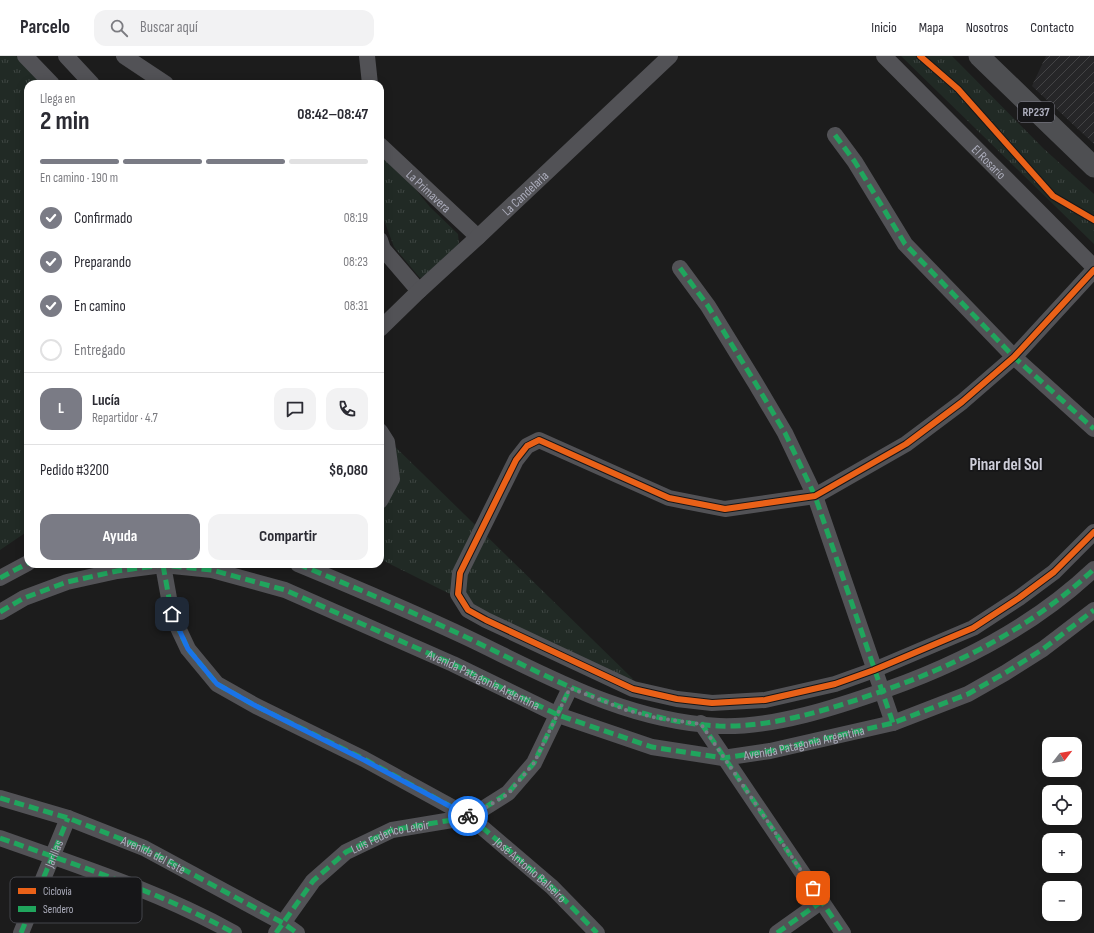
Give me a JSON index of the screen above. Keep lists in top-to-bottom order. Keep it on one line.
{"streets":{"main road":["RP237"],"street":["El Rosario","La Primavera","La Candelaria","Avenida Patagonia Argentina","Luis Federico Leloir","Jarillas","Avenida del Este","José Antonio Balseiro"]},"crossings":[["La Primavera","La Candelaria"],["Avenida Patagonia Argentina","Luis Federico Leloir"],["Luis Federico Leloir","Avenida del Este"],["Luis Federico Leloir","José Antonio Balseiro"],["Jarillas","Avenida del Este"]],"districts":["Pinar del Sol"],"legend":["Ciclovía","Sendero"],"north":"top right","page":{"header":"Parcelo","search":"Buscar aquí","nav":["Inicio","Mapa","Nosotros","Contacto"],"heading":["2 min","Llega en","08:42–08:47"],"panel":["Lucía","Repartidor · 4.7","Pedido #3200","$6,080"],"bar":"En camino · 190 m","list":[["Confirmado","08:19"],["Preparando","08:23"],["En camino","08:31"],"Entregado"],"round":"L","buttons":["Ayuda","Compartir"],"map_buttons":["+","−"]}}
